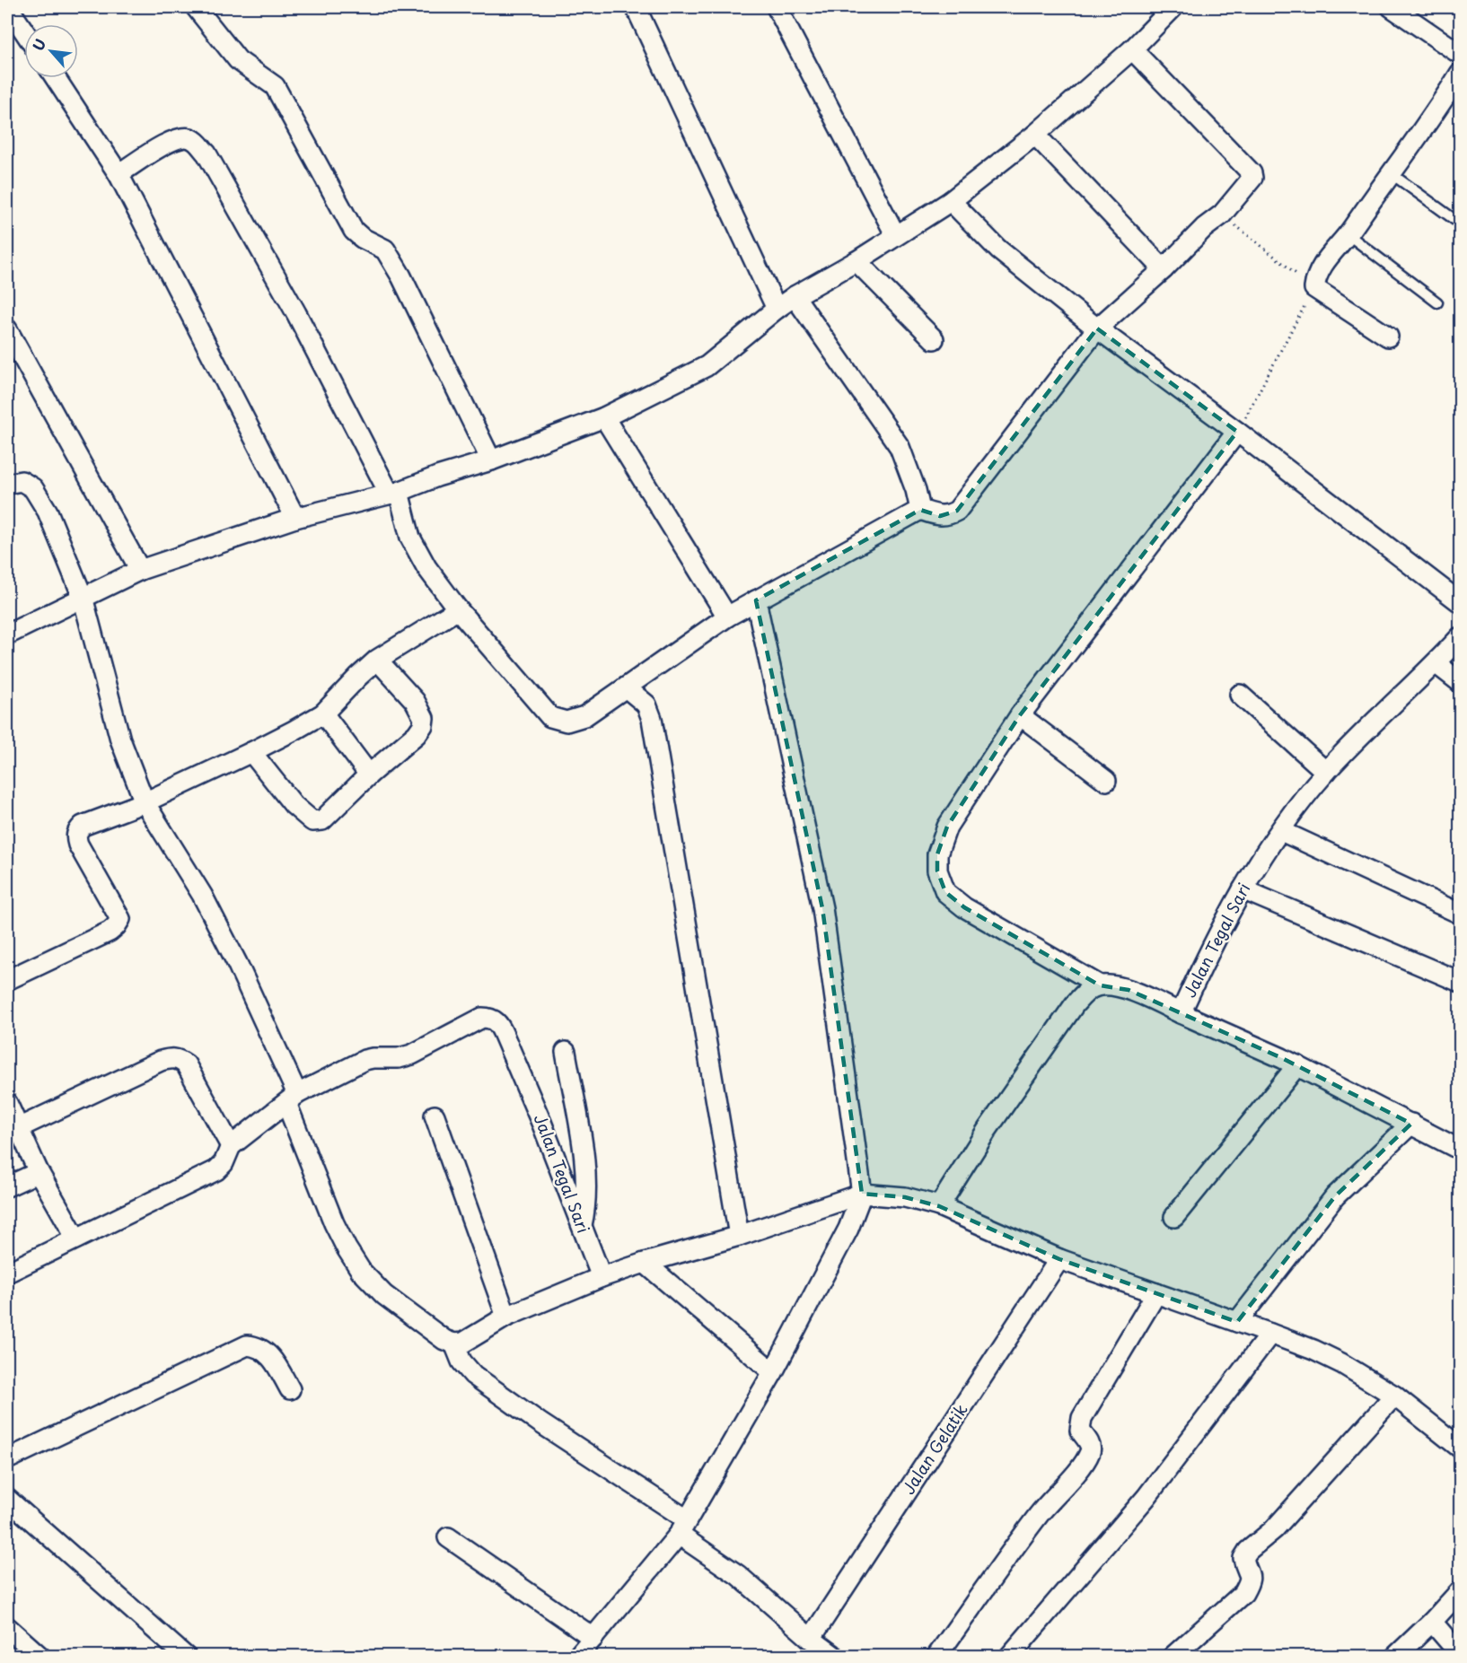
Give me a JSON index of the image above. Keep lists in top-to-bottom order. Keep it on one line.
{"streets":{"street":["Jalan Tegal Sari","Jalan Gelatik"]},"north":"top left"}
